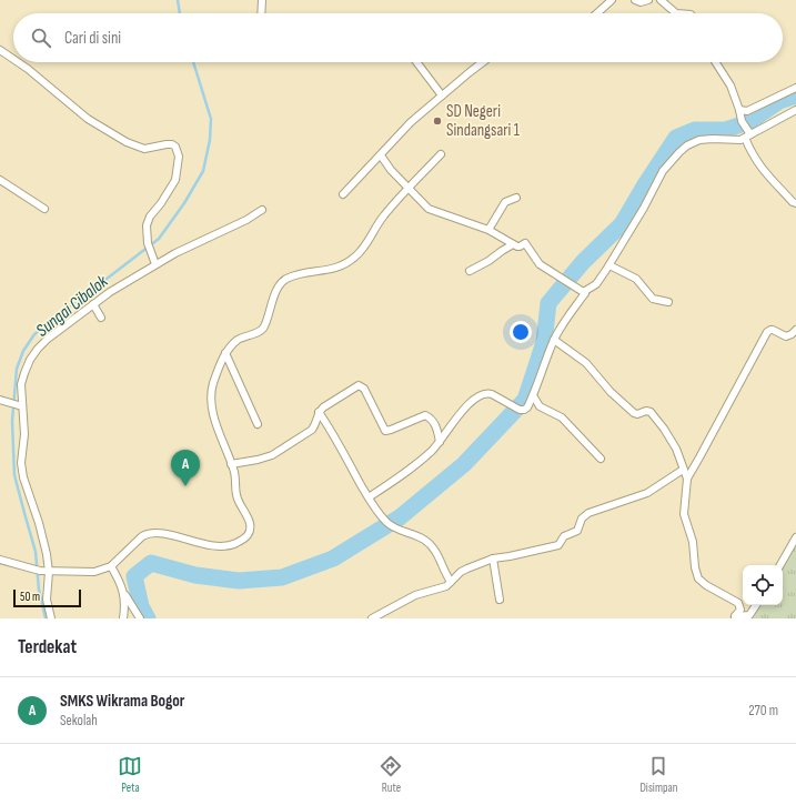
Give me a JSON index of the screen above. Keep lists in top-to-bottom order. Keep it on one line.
{"water":["Sungai Cibalok"],"places":["SD Negeri Sindangsari 1"],"scale_bar":"50 m","page":{"search":"Cari di sini","pins":"A","scale":"50 m","heading":"Terdekat","list":[{"mark":"A","name":"SMKS Wikrama Bogor","note":"Sekolah","value":"270 m"}],"nav":["Peta","Rute","Disimpan"]}}
